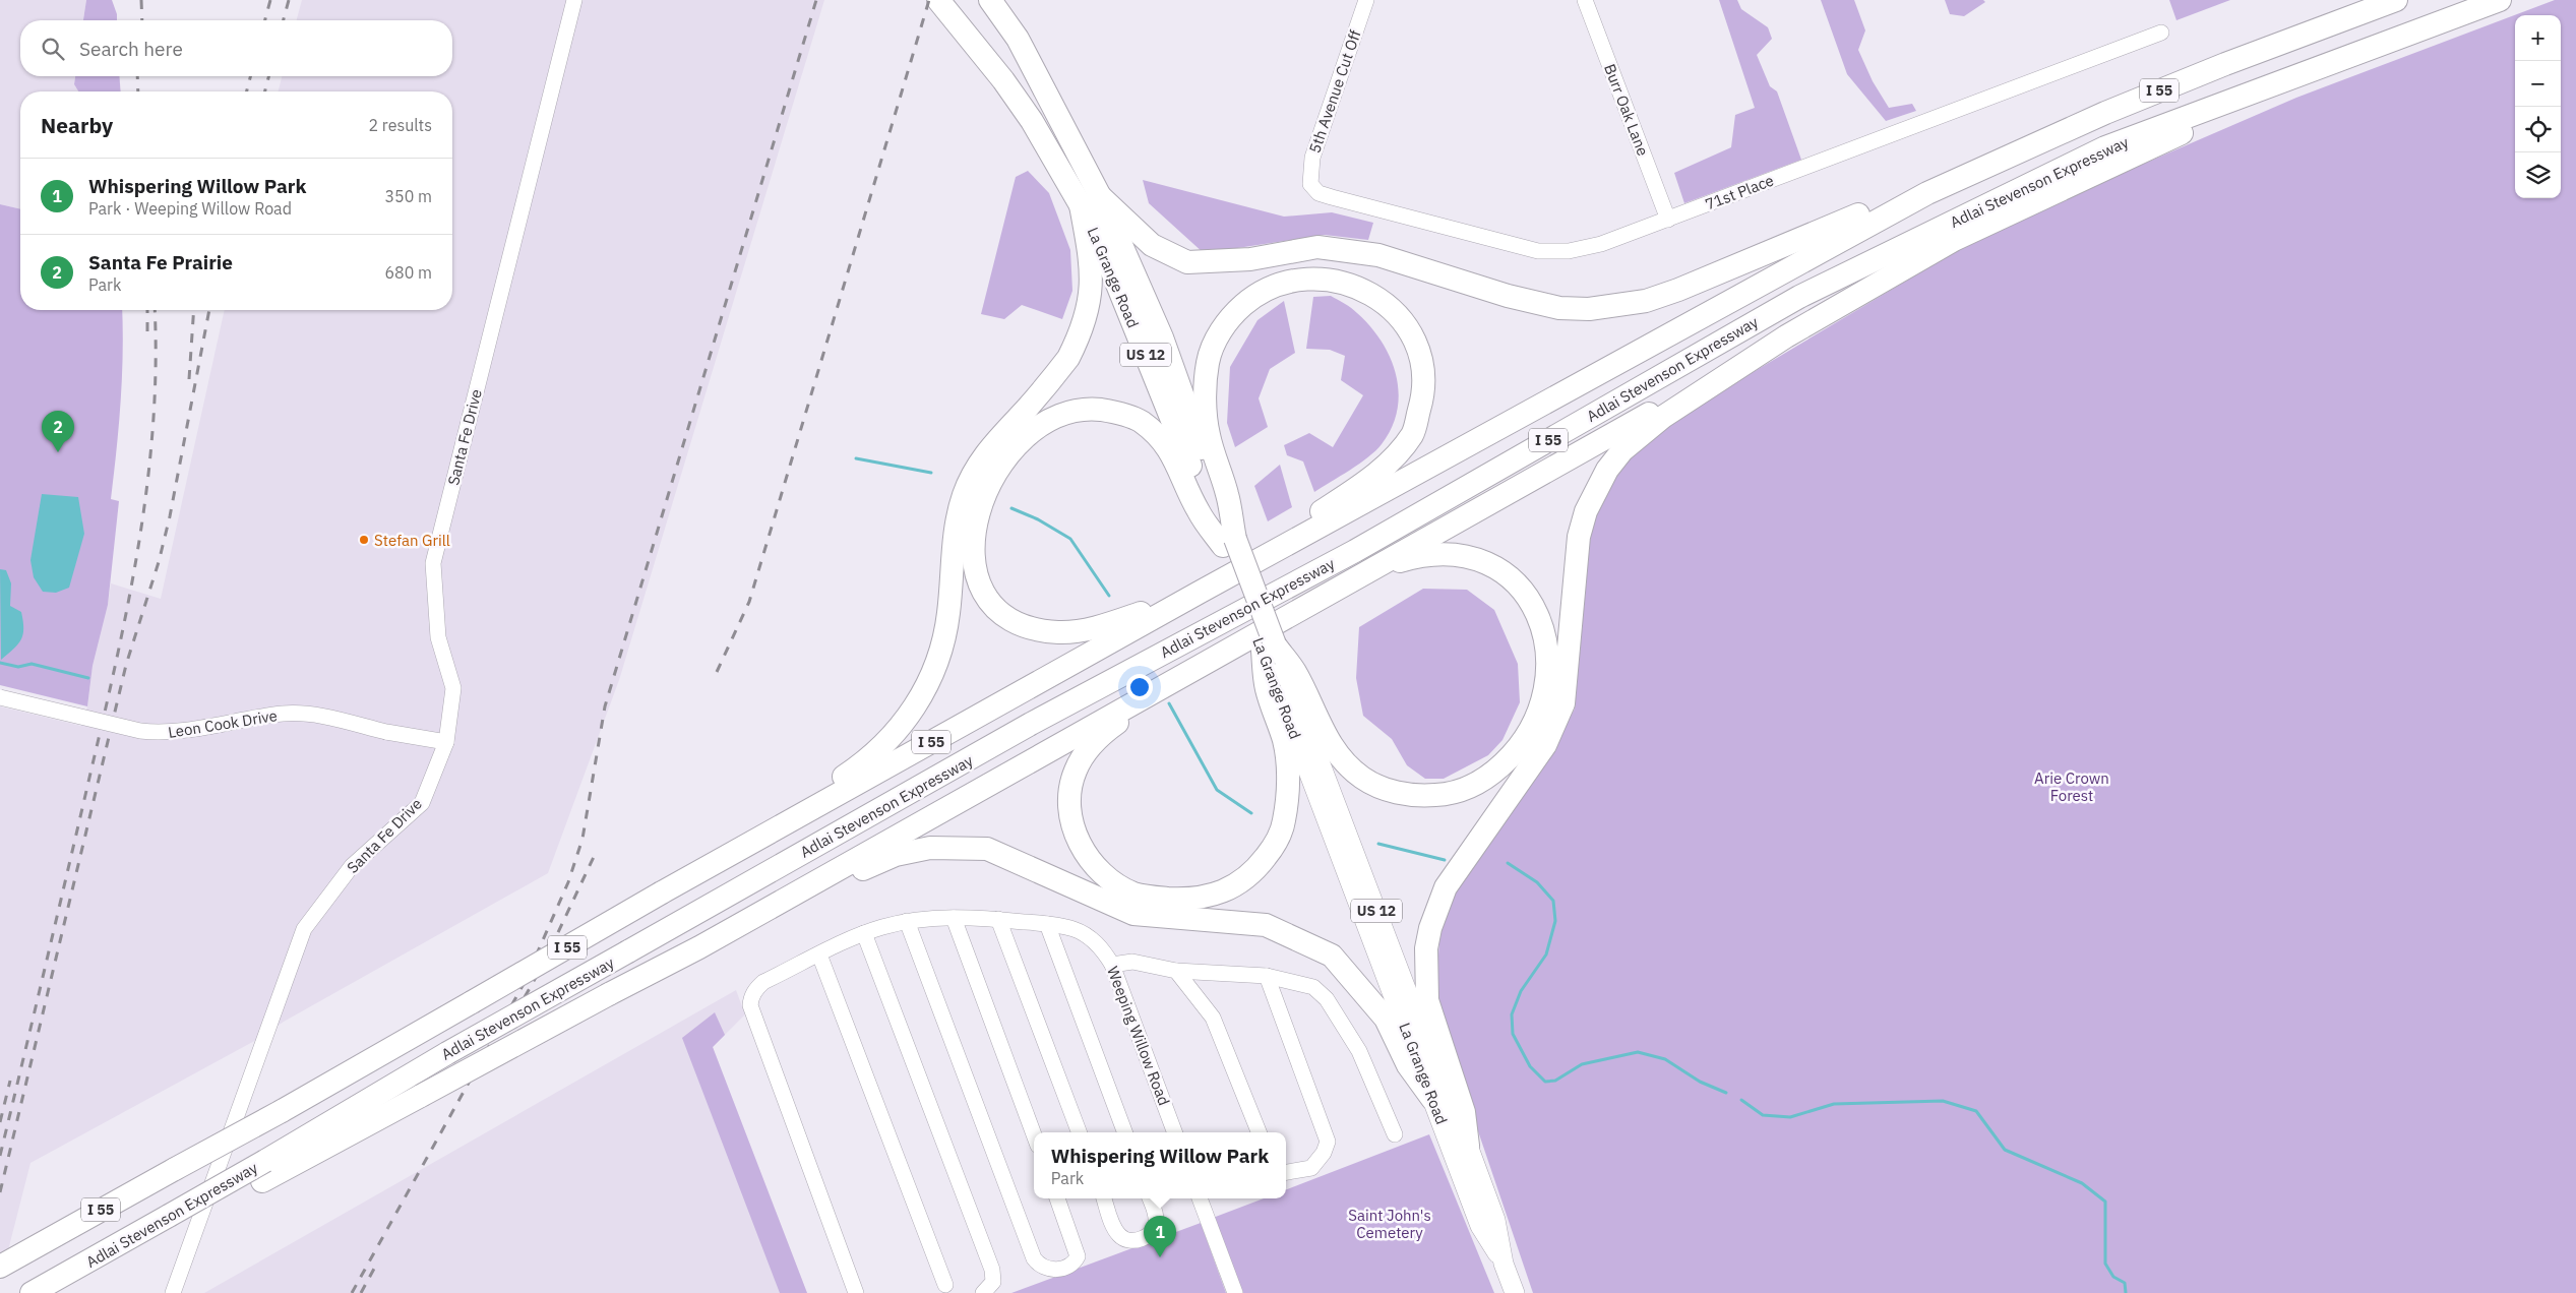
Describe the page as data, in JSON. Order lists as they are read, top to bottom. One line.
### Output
{"streets":{"highway":["I 55","Adlai Stevenson Expressway","La Grange Road","US 12"],"street":["5th Avenue Cut Off","Burr Oak Lane","71st Place","Santa Fe Drive","Leon Cook Drive","Weeping Willow Road"]},"crossings":[["5th Avenue Cut Off","71st Place"],["Burr Oak Lane","71st Place"],["Santa Fe Drive","Leon Cook Drive"]],"parks":["Arie Crown Forest","Saint John's Cemetery"],"places":["Stefan Grill"],"page":{"map_buttons":["+","−"],"search":"Search here","heading":["Nearby","2 results"],"list":[{"mark":"1","name":"Whispering Willow Park","note":"Park · Weeping Willow Road","value":"350 m"},{"mark":"2","name":"Santa Fe Prairie","note":"Park","value":"680 m"}],"pins":["2","1"],"popup":["Whispering Willow Park","Park"]}}
